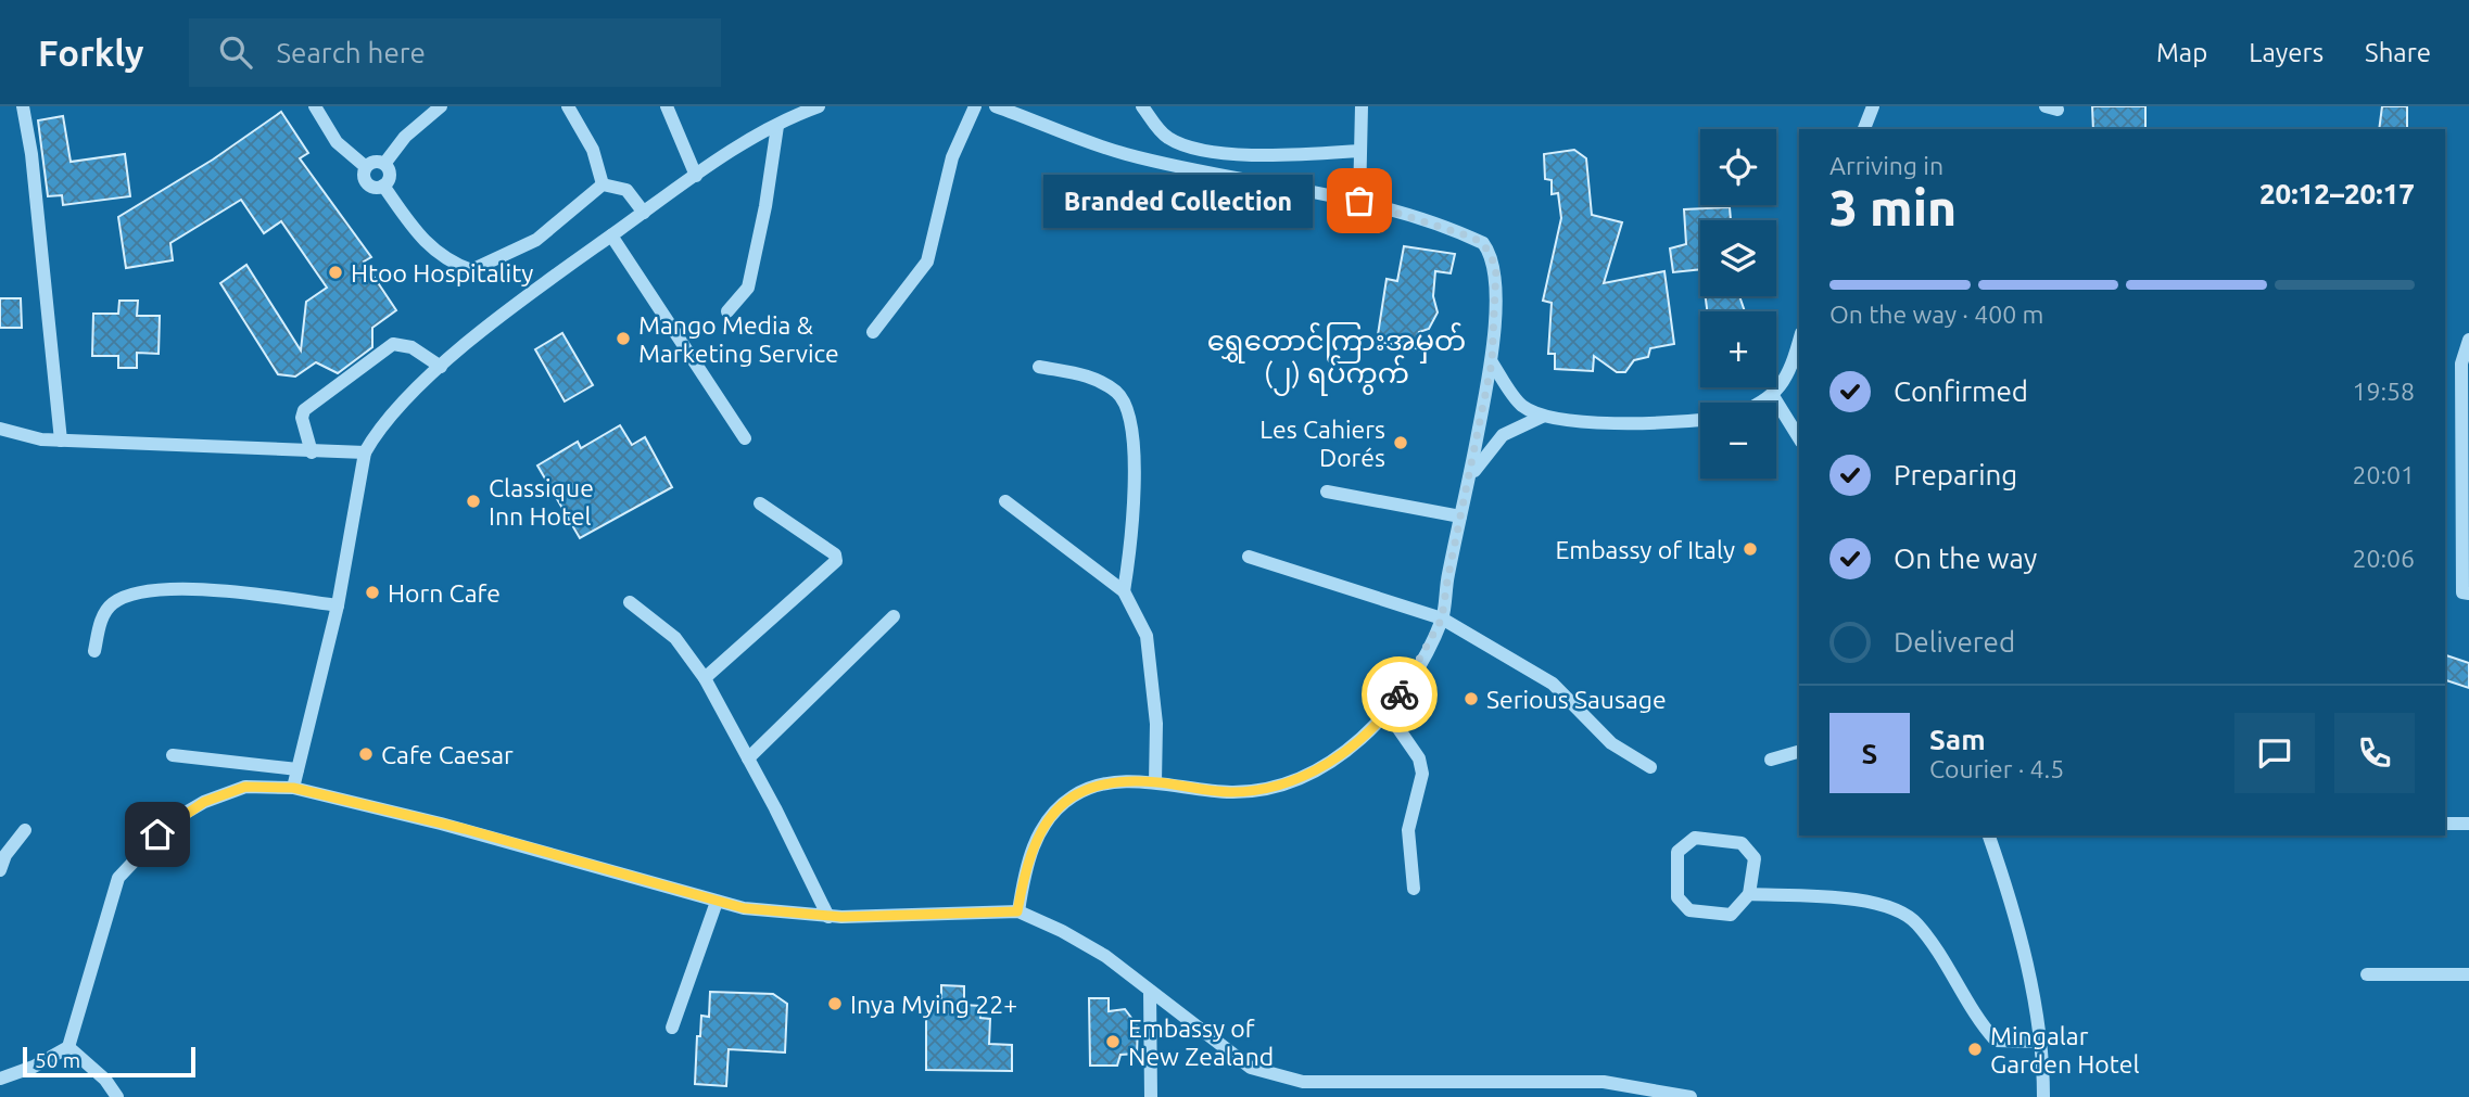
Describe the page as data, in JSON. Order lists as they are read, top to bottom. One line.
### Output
{"districts":["ရွှေတောင်ကြားအမှတ် (၂) ရပ်ကွက်"],"places":["Branded Collection","Htoo Hospitality","Mango Media & Marketing Service","Les Cahiers Dorés","Classique Inn Hotel","Embassy of Italy","Horn Cafe","Serious Sausage","Cafe Caesar","Inya Mying 22+","Embassy of New Zealand","Mingalar Garden Hotel"],"scale_bar":"50 m","page":{"header":"Forkly","search":"Search here","nav":["Map","Layers","Share"],"map_buttons":["+","−"],"heading":["3 min","Arriving in","20:12–20:17"],"panel":["Sam","Courier · 4.5"],"bubble":"Branded Collection","bar":"On the way · 400 m","list":[["Confirmed","19:58"],["Preparing","20:01"],["On the way","20:06"],"Delivered"],"round":"S","scale":"50 m"}}
